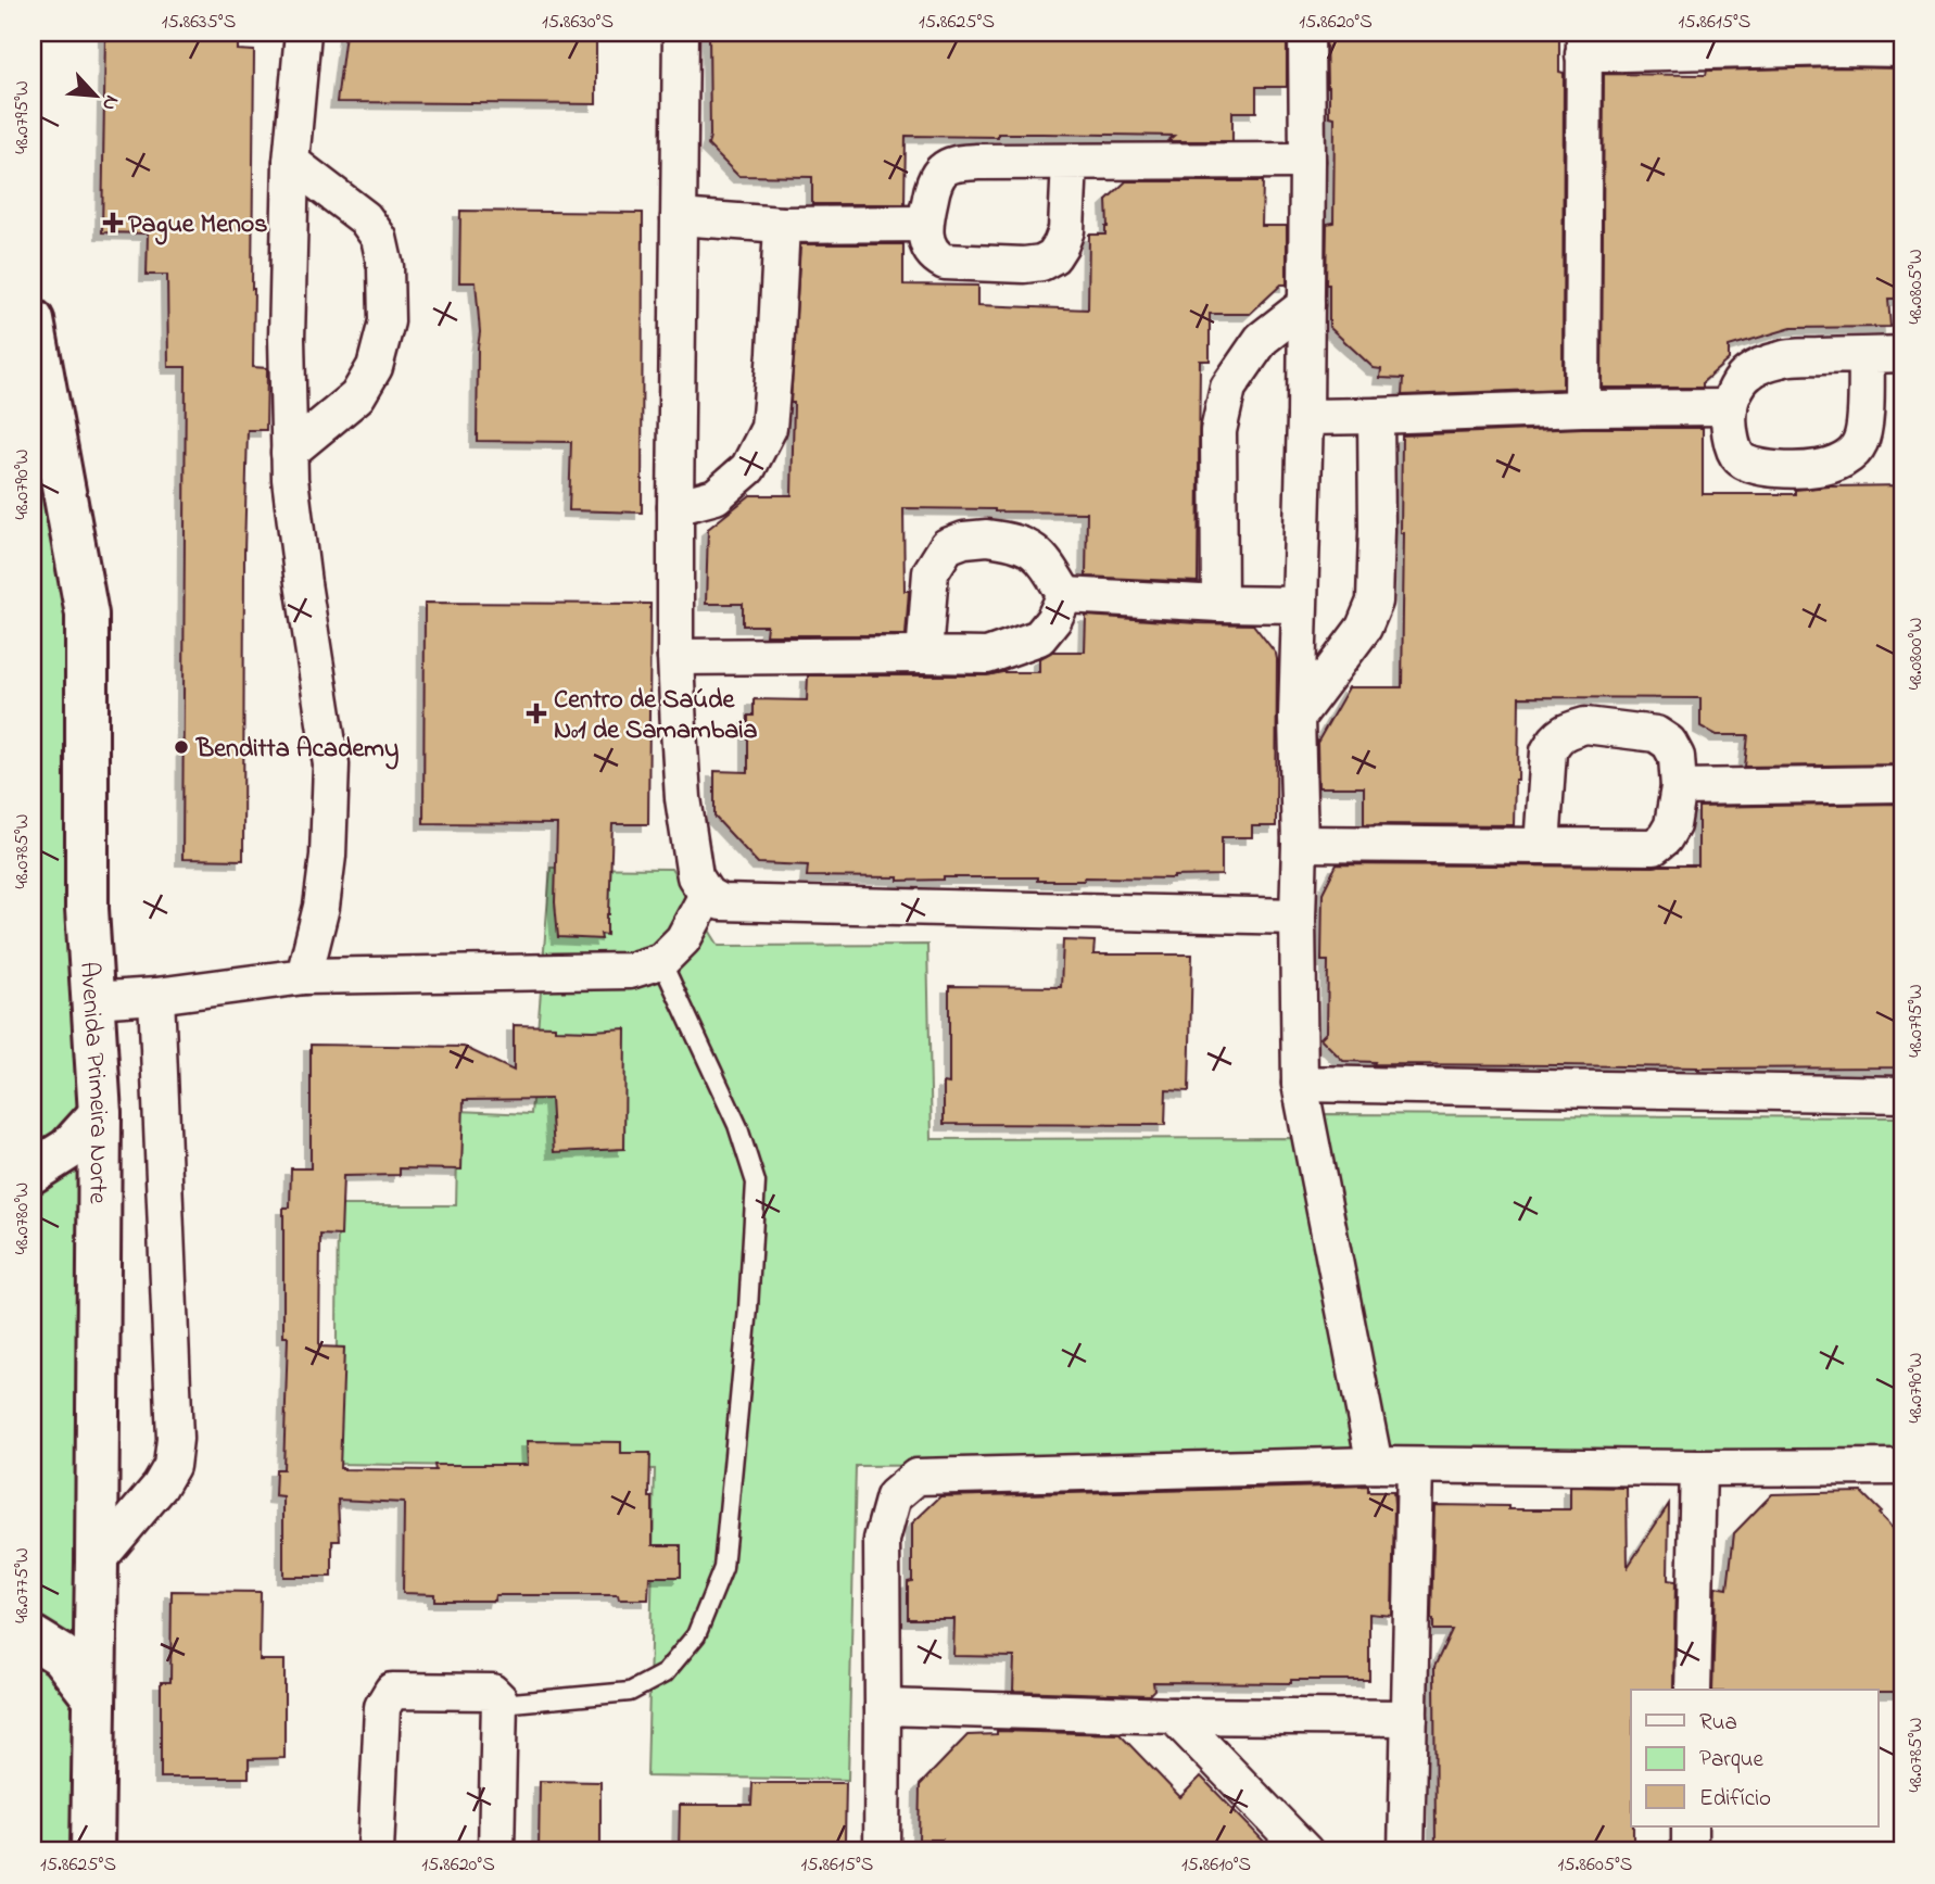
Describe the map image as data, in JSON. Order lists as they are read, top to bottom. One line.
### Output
{"streets":{"main road":["Avenida Primeira Norte"]},"places":{"health":["Pague Menos","Centro de Saúde Nº1 de Samambaia"],"other":["Benditta Academy"]},"legend":["Rua","Parque","Edifício"],"north":"bottom right","coordinates":["15.8635°S","15.8630°S","15.8625°S","15.8620°S","15.8615°S","48.0795°W","48.0805°W","48.0790°W","48.0800°W","48.0785°W","48.0780°W","48.0775°W","15.8610°S","15.8605°S"]}
